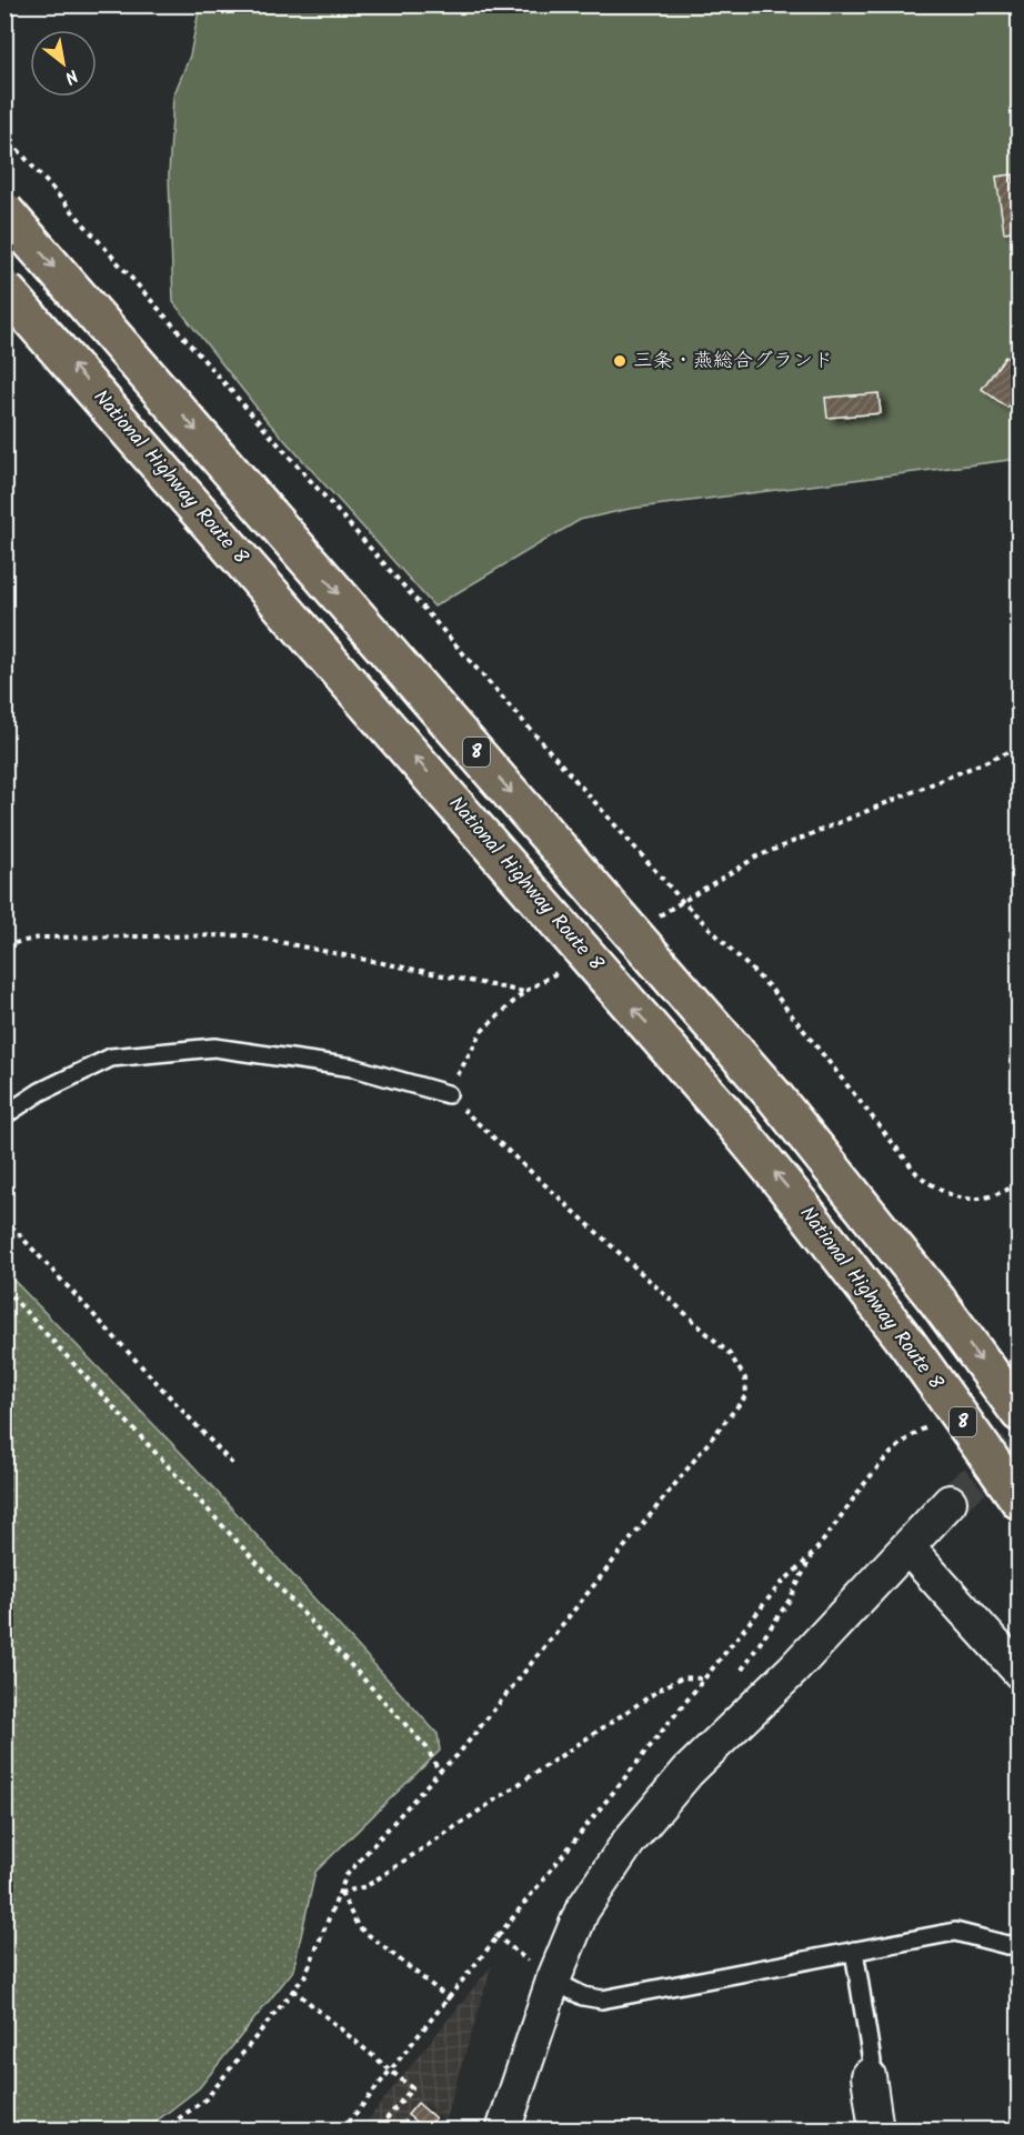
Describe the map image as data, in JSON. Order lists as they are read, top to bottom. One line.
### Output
{"streets":{"highway":["National Highway Route 8","8"]},"places":["三条・燕総合グランド"],"north":"bottom right"}
